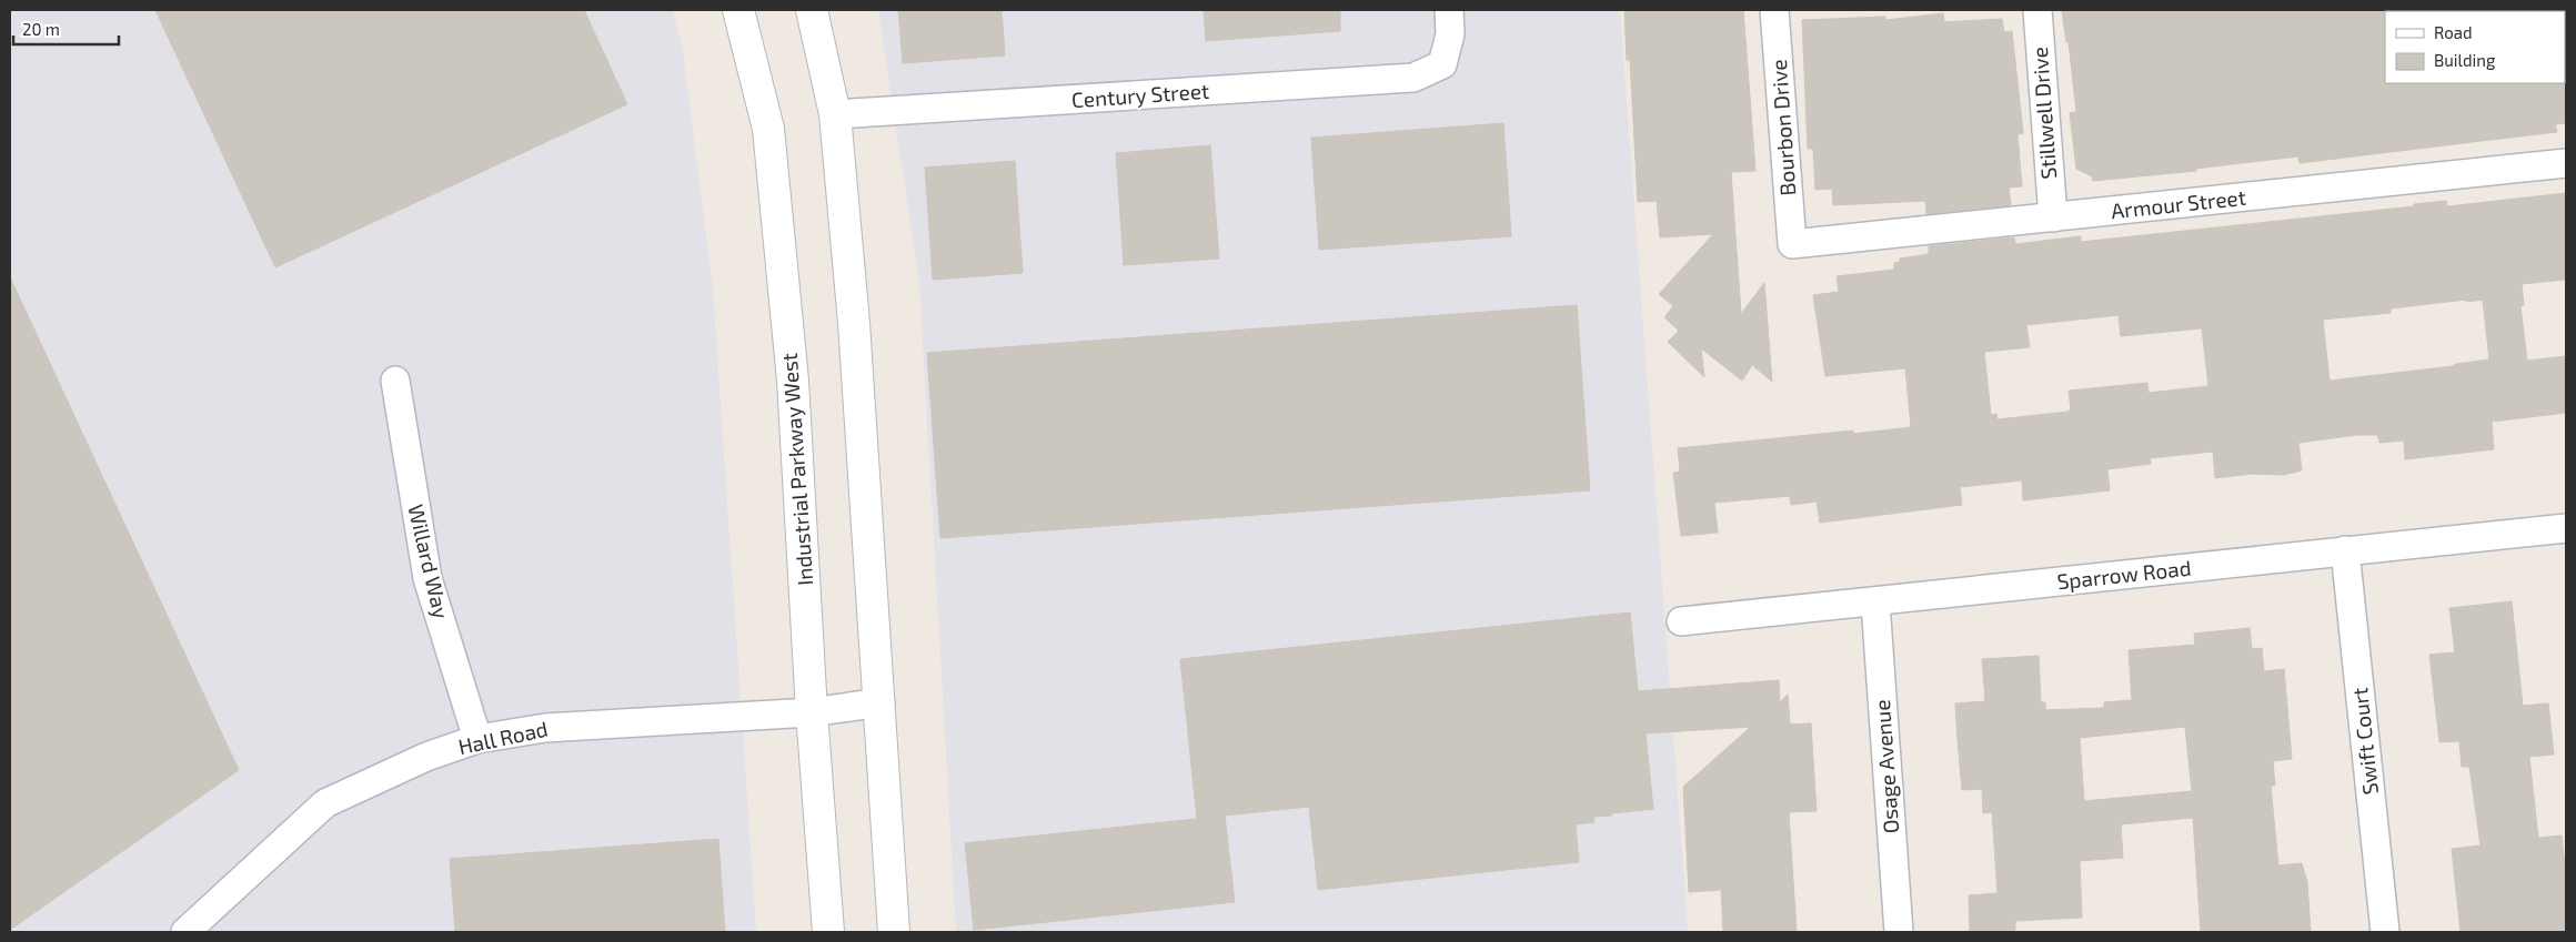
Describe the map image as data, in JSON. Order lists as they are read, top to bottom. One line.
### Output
{"streets":{"main road":["Industrial Parkway West"],"street":["Century Street","Stillwell Drive","Bourbon Drive","Armour Street","Willard Way","Sparrow Road","Hall Road","Swift Court","Osage Avenue"]},"crossings":[["Stillwell Drive","Armour Street"],["Bourbon Drive","Armour Street"],["Industrial Parkway West","Hall Road"],["Willard Way","Hall Road"],["Sparrow Road","Swift Court"],["Sparrow Road","Osage Avenue"]],"legend":["Road","Building"],"scale_bar":"20 m"}
